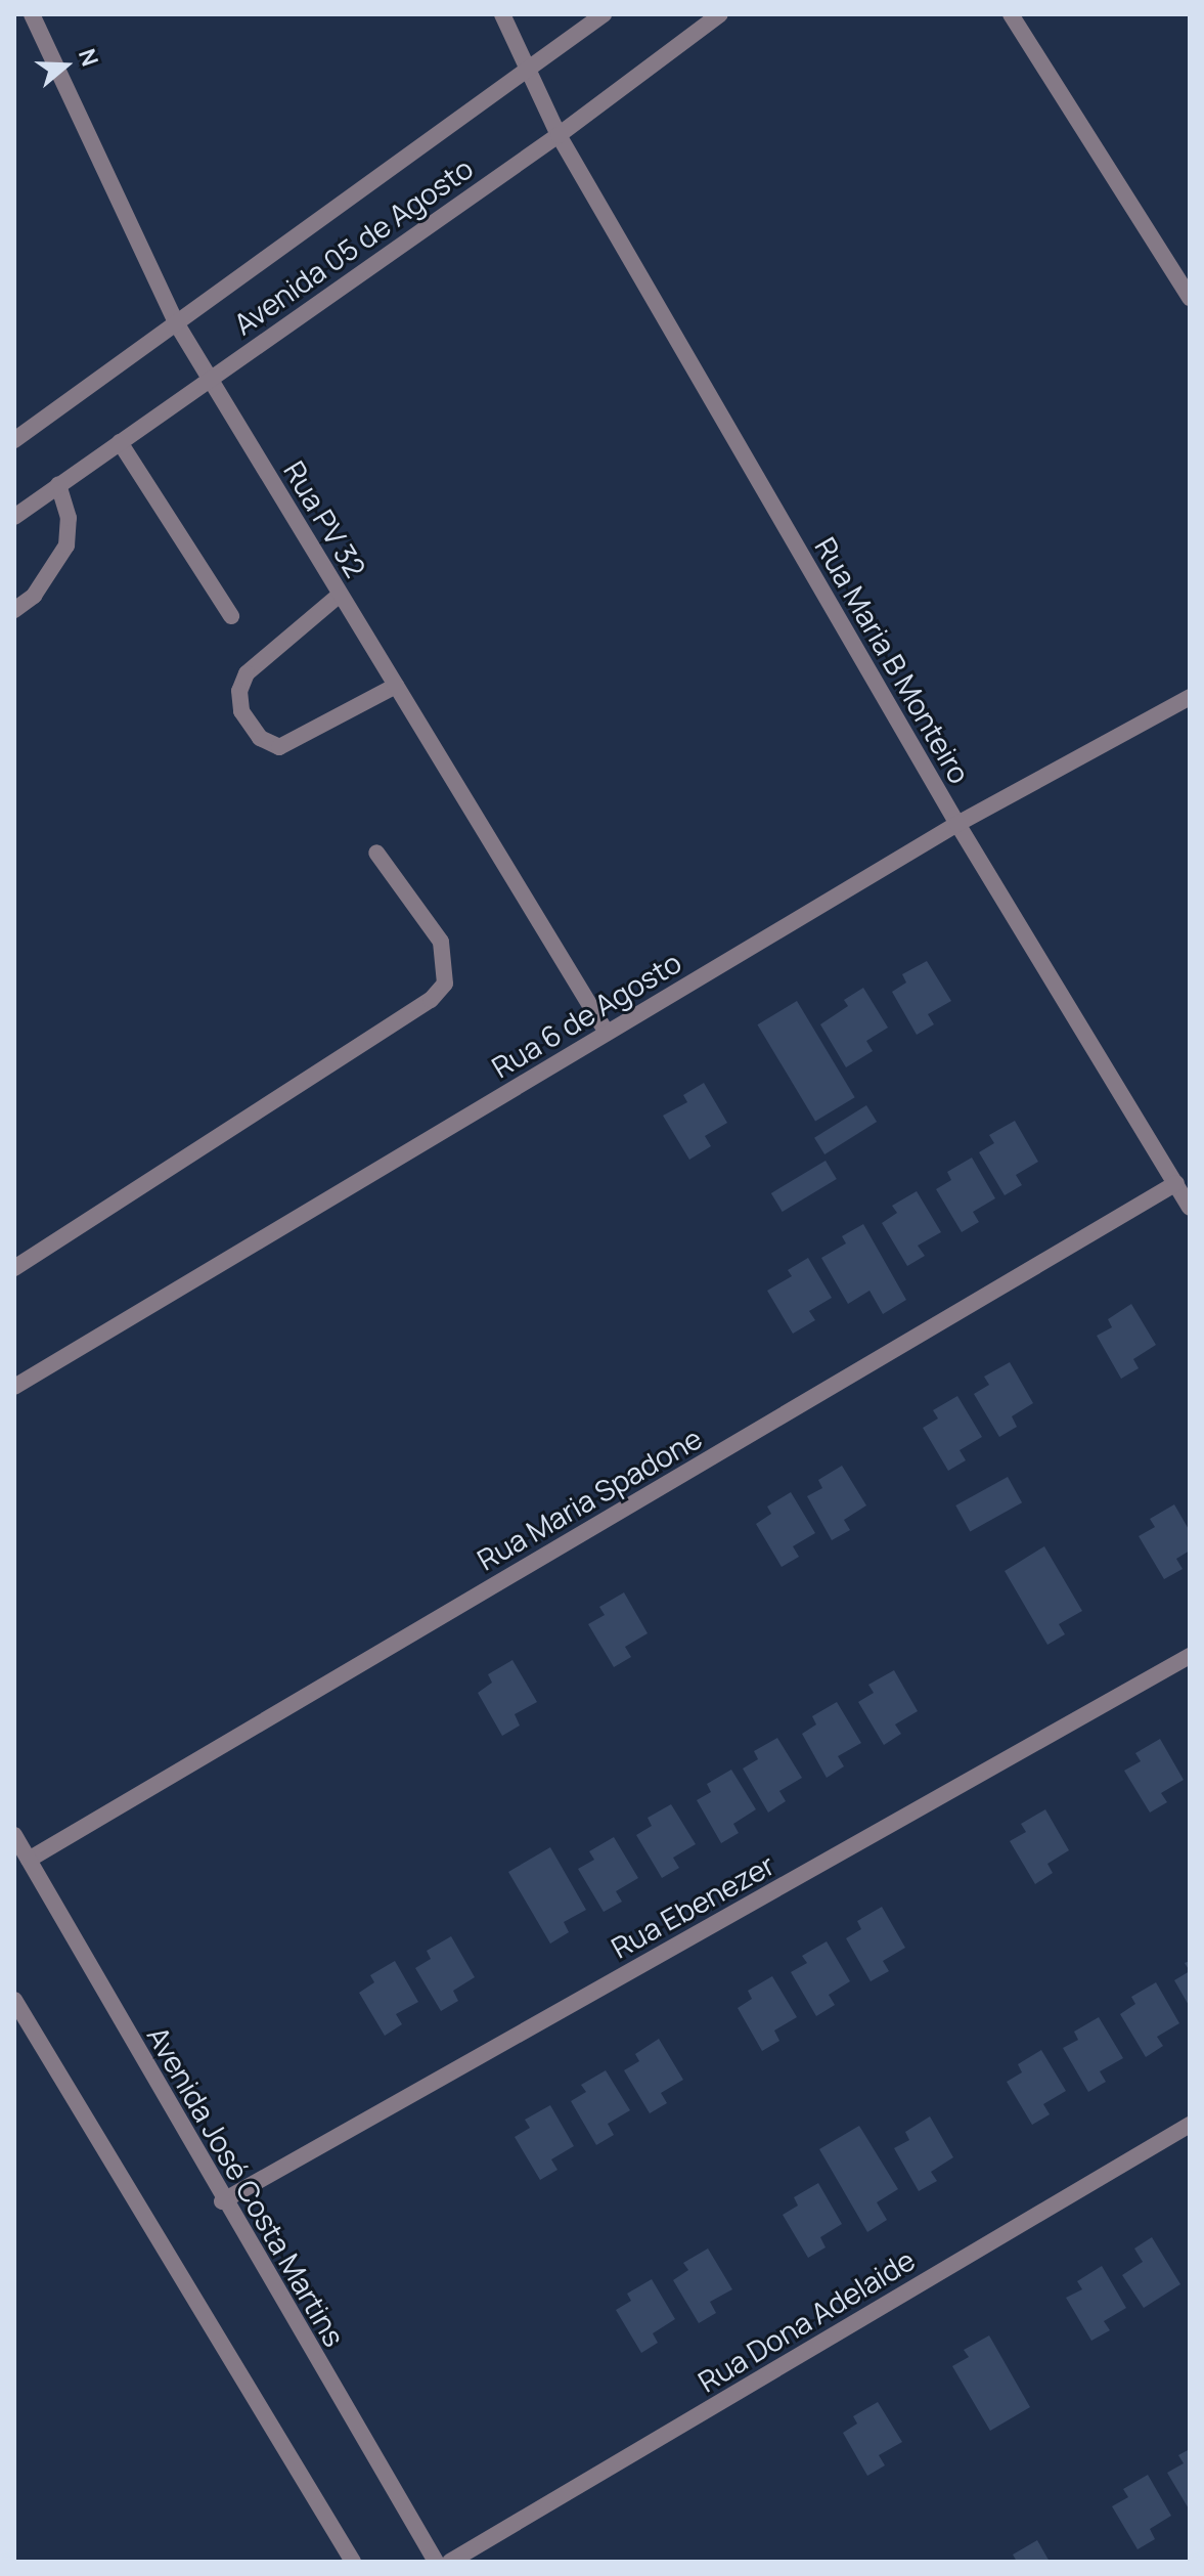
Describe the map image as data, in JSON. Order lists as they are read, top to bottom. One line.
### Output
{"streets":{"street":["Avenida 05 de Agosto","Rua PV 32","Rua Maria B Monteiro","Rua 6 de Agosto","Rua Maria Spadone","Rua Ebenezer","Avenida José Costa Martins","Rua Dona Adelaide"]},"crossings":[["Avenida 05 de Agosto","Rua PV 32"],["Avenida 05 de Agosto","Rua Maria B Monteiro"],["Rua PV 32","Rua 6 de Agosto"],["Rua Maria B Monteiro","Rua 6 de Agosto"],["Rua Maria B Monteiro","Rua Maria Spadone"],["Rua Maria Spadone","Avenida José Costa Martins"],["Rua Ebenezer","Avenida José Costa Martins"]],"north":"right"}
